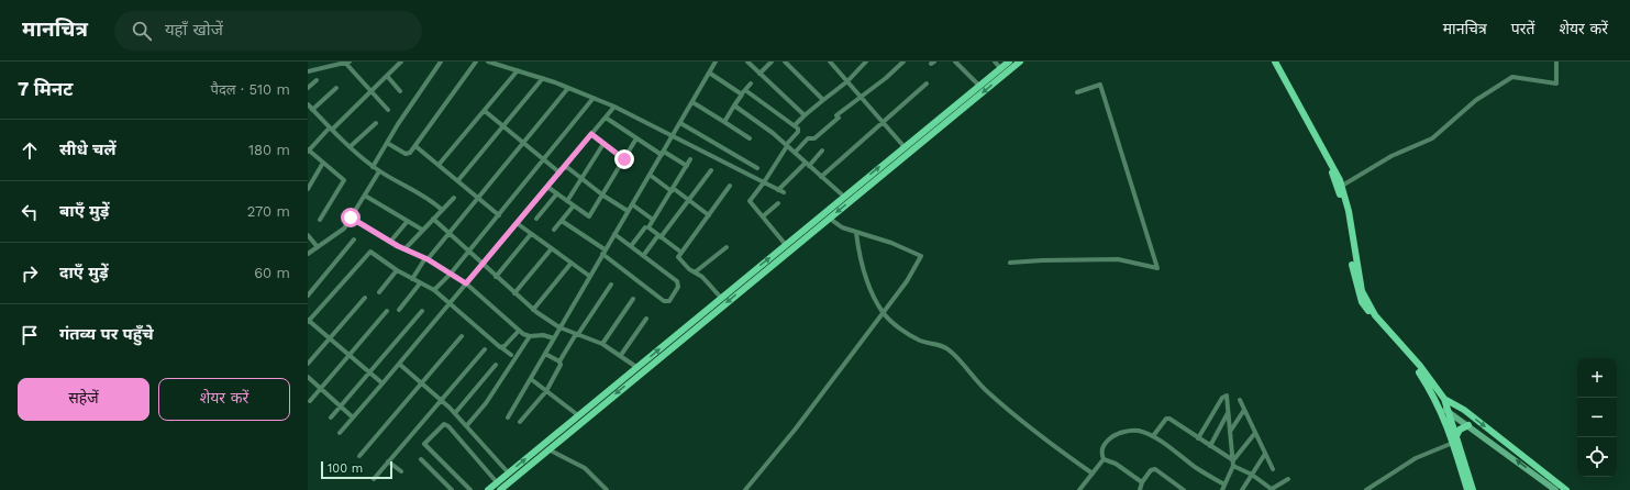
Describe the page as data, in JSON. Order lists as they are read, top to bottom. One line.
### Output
{"scale_bar":"100 m","page":{"header":"मानचित्र","search":"यहाँ खोजें","nav":["मानचित्र","परतें","शेयर करें"],"heading":["7 मिनट","पैदल · 510 m"],"list":[["सीधे चलें","180 m"],["बाएँ मुड़ें","270 m"],["दाएँ मुड़ें","60 m"],"गंतव्य पर पहुँचे"],"map_buttons":["+","−"],"buttons":["सहेजें","शेयर करें"],"scale":"100 m"}}
